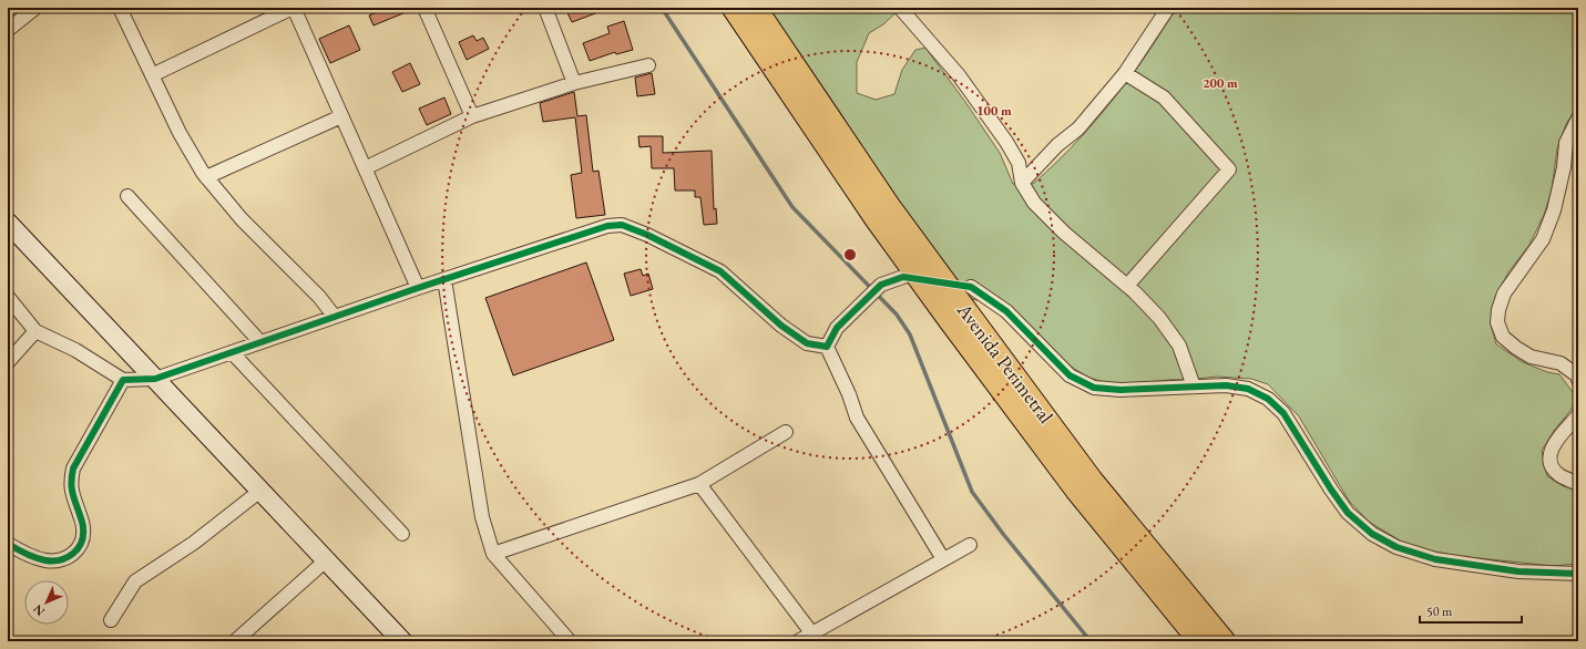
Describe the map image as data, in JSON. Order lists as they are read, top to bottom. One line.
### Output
{"streets":{"main road":["Avenida Perimetral"]},"scale_bar":"50 m","north":"bottom left","rings":["200 m","100 m"]}
